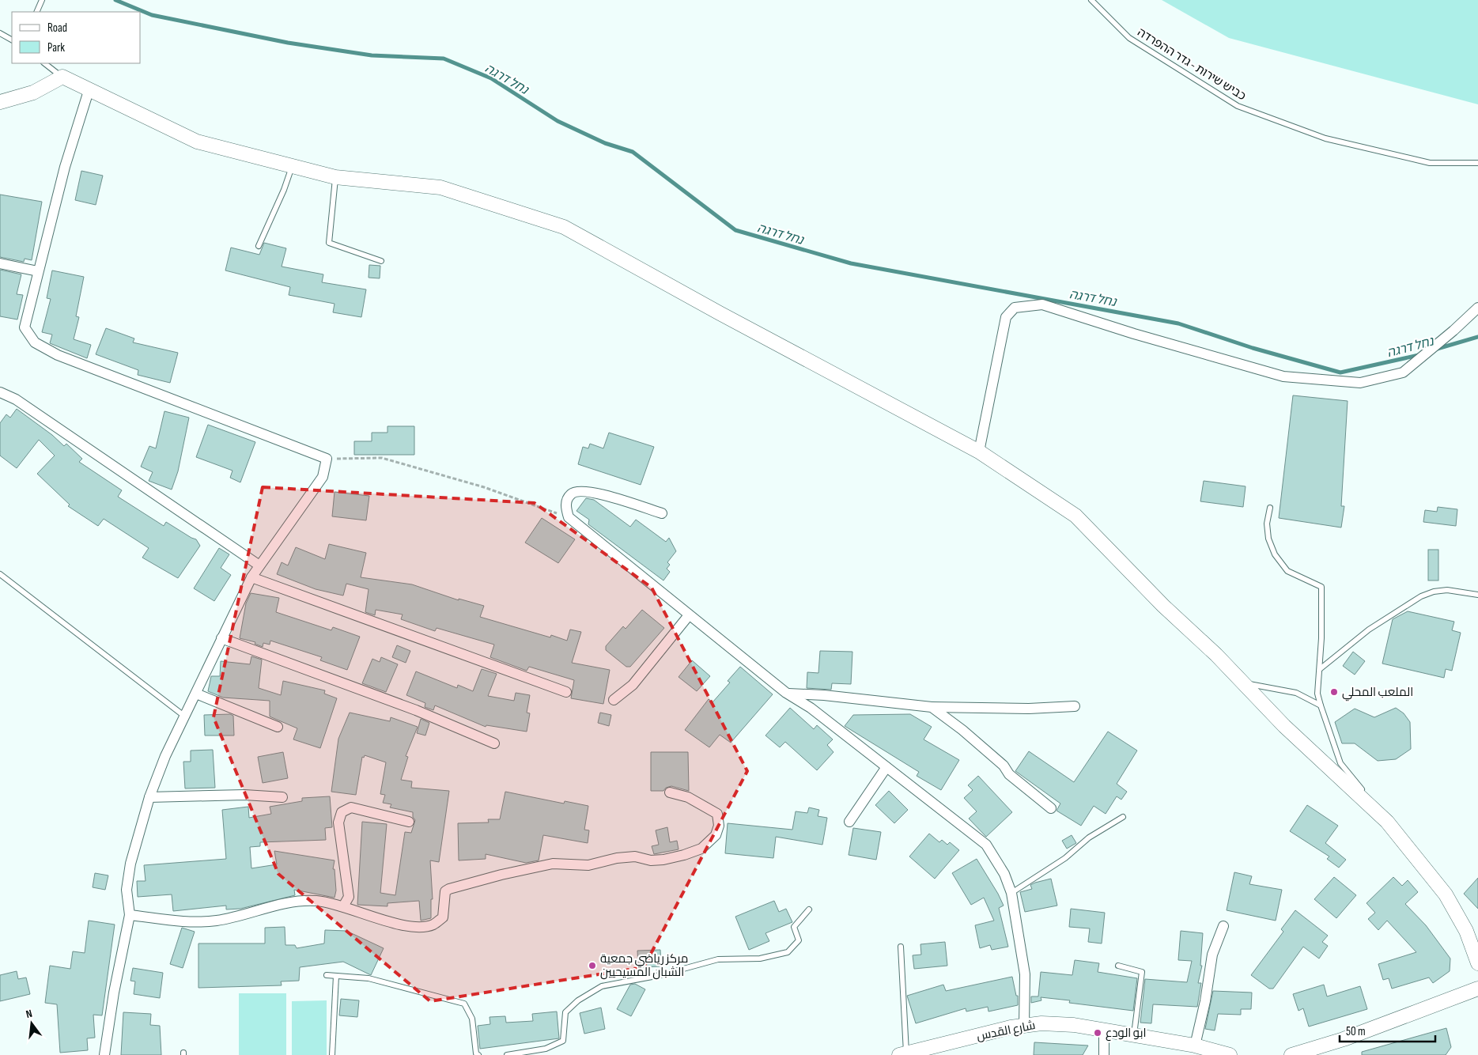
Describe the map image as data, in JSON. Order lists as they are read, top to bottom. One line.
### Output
{"streets":{"street":["شارع القدس"],"lane":["כביש שירות - גדר ההפרדה"]},"water":["נחל דרגה"],"places":["الملعب المحلي","مركز رياضي جمعية الشبان المسيحيين","ابو الودع"],"legend":["Road","Park"],"scale_bar":"50 m","north":"top"}
